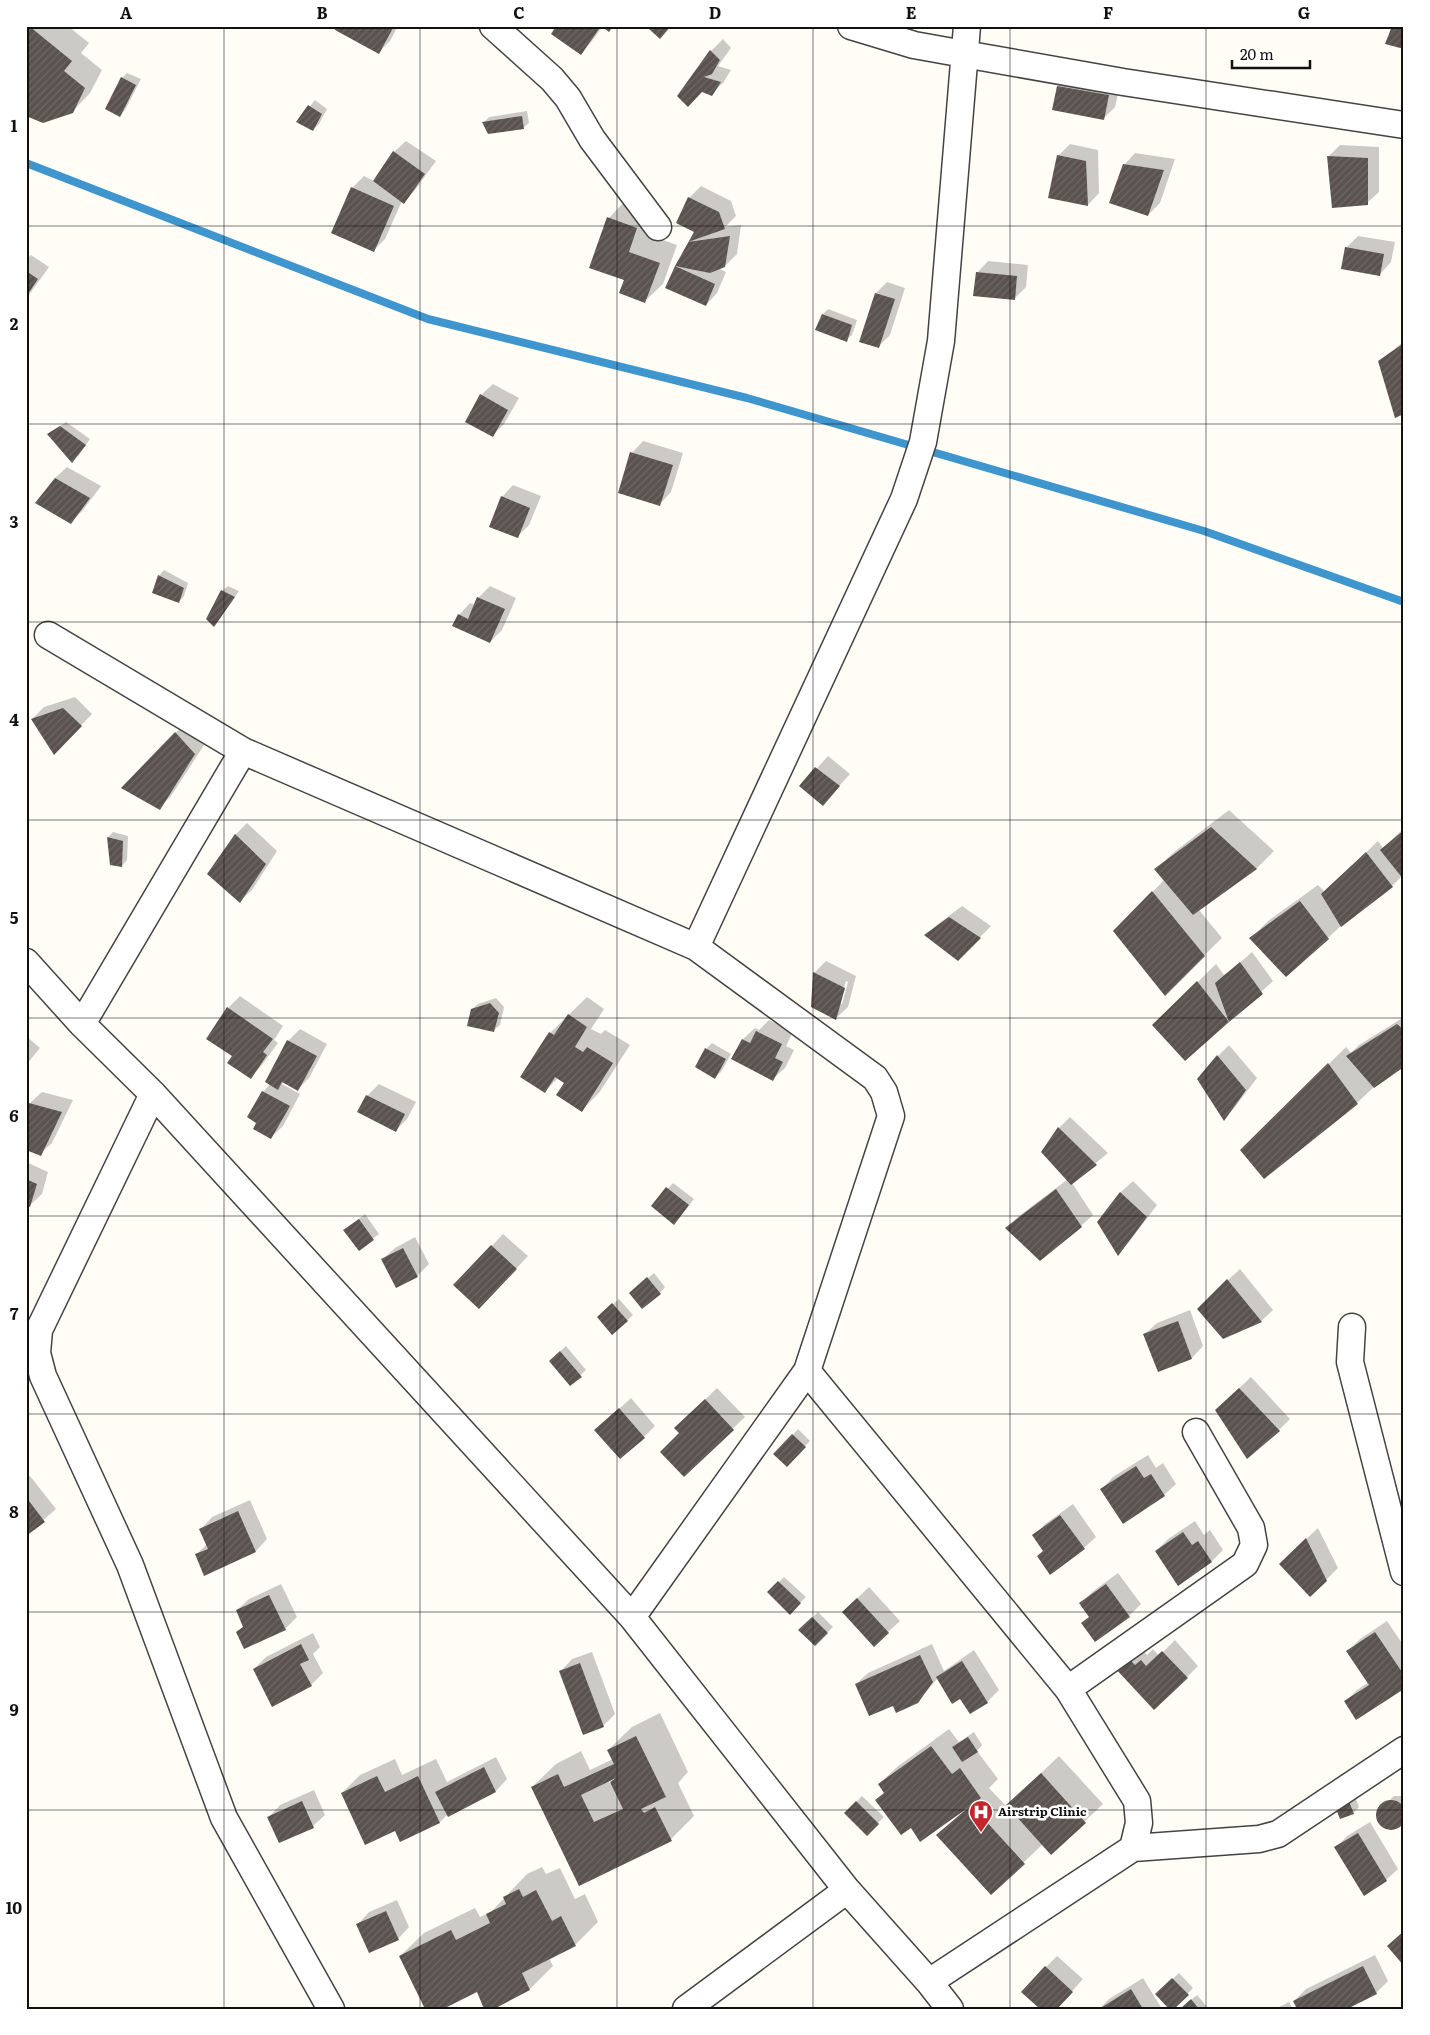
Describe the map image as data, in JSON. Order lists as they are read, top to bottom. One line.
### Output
{"places":{"hospital":["Airstrip Clinic"]},"scale_bar":"20 m","grid":{"columns":["A","B","C","D","E","F","G"],"rows":["1","2","3","4","5","6","7","8","9","10"]}}
